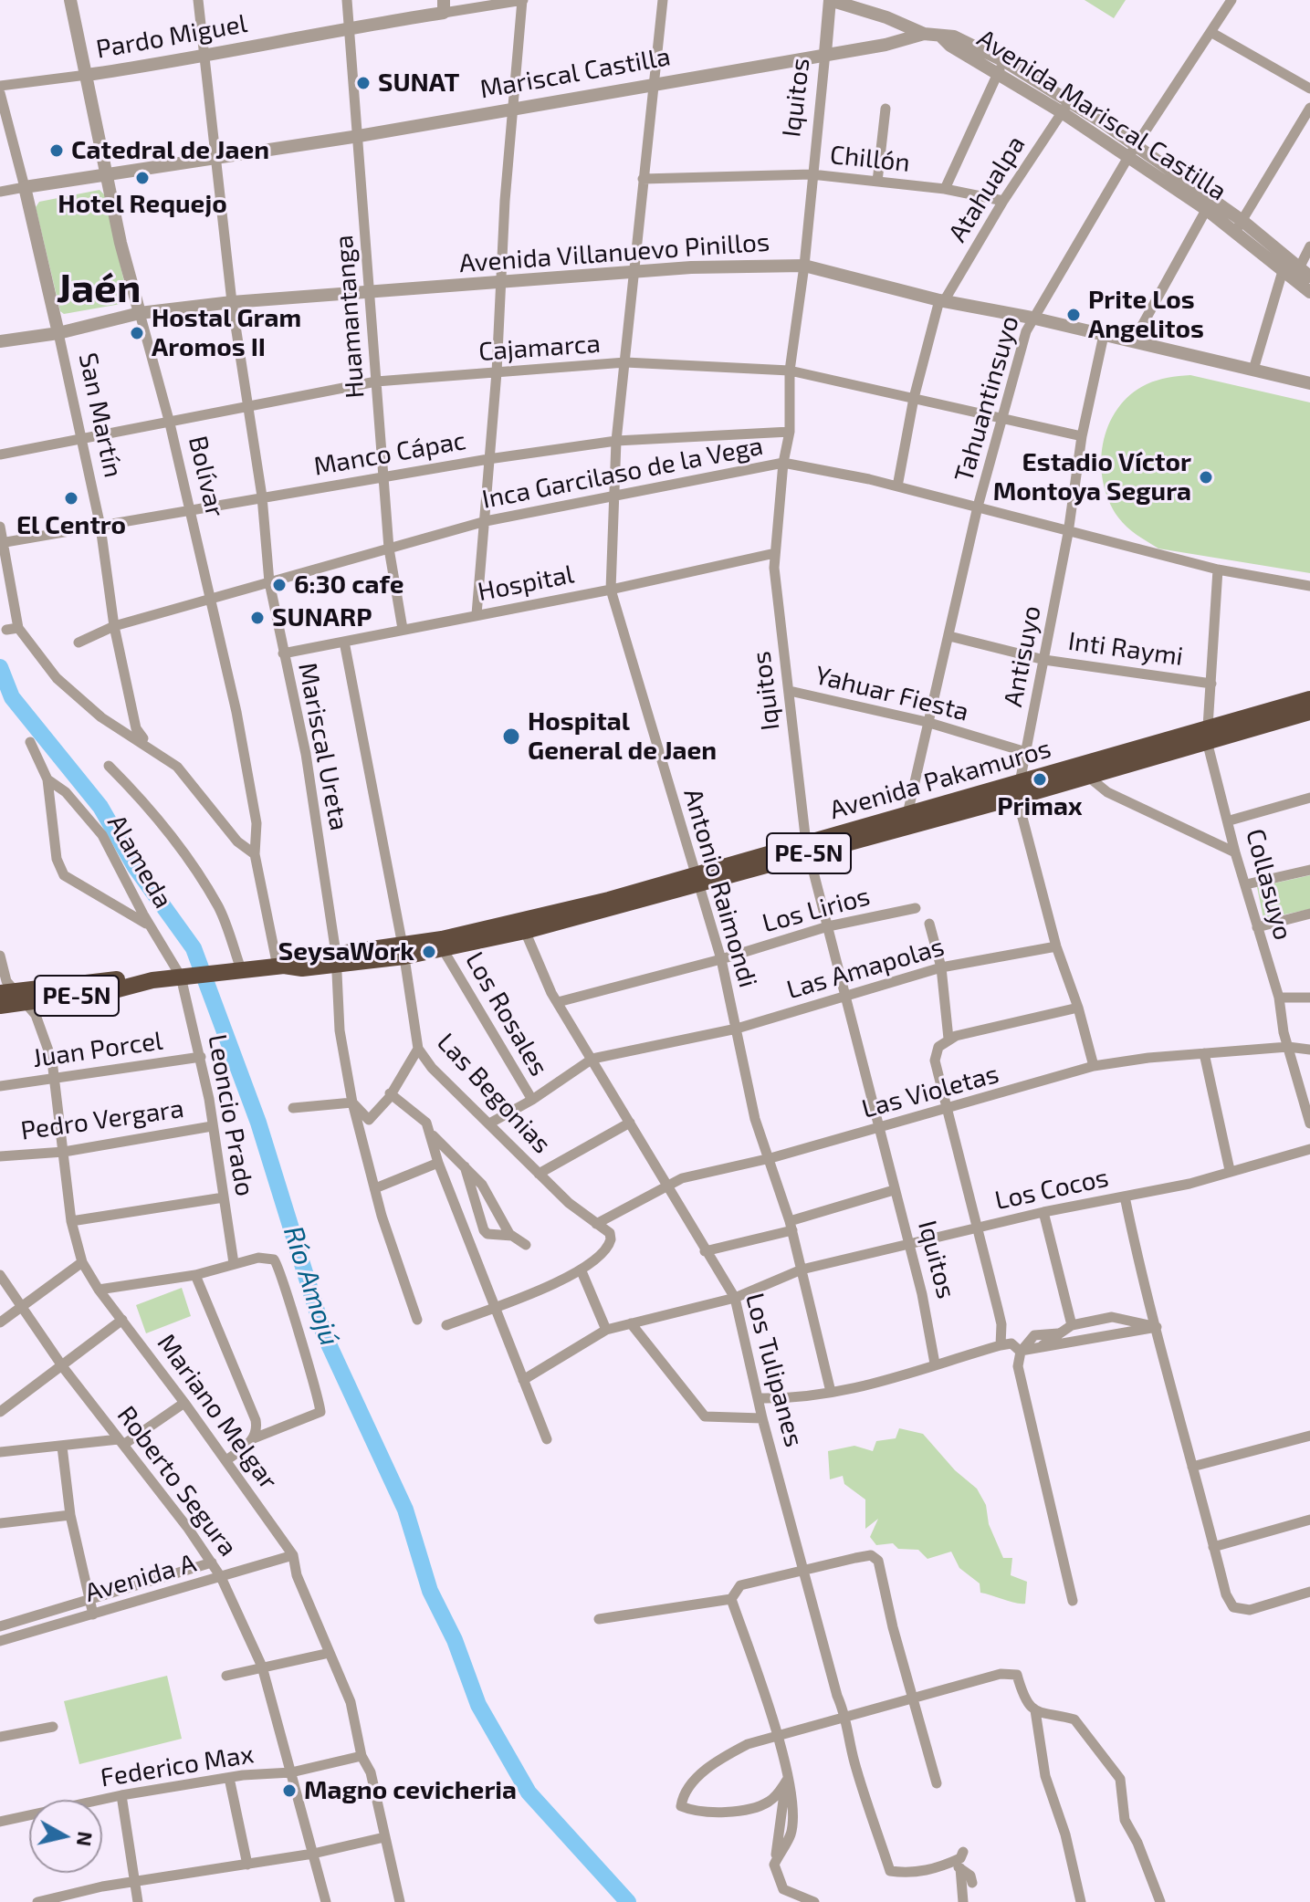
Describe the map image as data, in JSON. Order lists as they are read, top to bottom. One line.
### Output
{"streets":{"highway":["Avenida Pakamuros","PE-5N"],"street":["Pardo Miguel","Mariscal Castilla","Iquitos","Avenida Mariscal Castilla","Chillón","Atahualpa","Avenida Villanuevo Pinillos","Huamantanga","Cajamarca","Tahuantinsuyo","San Martín","Manco Cápac","Inca Garcilaso de la Vega","Bolívar","Hospital","Inti Raymi","Antisuyo","Yahuar Fiesta","Mariscal Ureta","Alameda","Collasuyo","Antonio Raimondi","Los Lirios","Las Amapolas","Los Rosales","Juan Porcel","Las Violetas","Las Begonias","Leoncio Prado","Pedro Vergara","Los Cocos","Los Tulipanes","Mariano Melgar","Roberto Segura","Avenida A","Federico Max"]},"crossings":[["Pardo Miguel","Huamantanga"],["Pardo Miguel","Bolívar"],["Pardo Miguel","Mariscal Ureta"],["Mariscal Castilla","Iquitos"],["Mariscal Castilla","Avenida Mariscal Castilla"],["Mariscal Castilla","Huamantanga"],["Mariscal Castilla","San Martín"],["Mariscal Castilla","Bolívar"],["Mariscal Castilla","Mariscal Ureta"],["Mariscal Castilla","Antonio Raimondi"],["Iquitos","Chillón"],["Iquitos","Avenida Villanuevo Pinillos"],["Iquitos","Cajamarca"],["Iquitos","Manco Cápac"],["Iquitos","Inca Garcilaso de la Vega"],["Iquitos","Hospital"],["Iquitos","Yahuar Fiesta"],["Iquitos","Avenida Pakamuros"],["Iquitos","Los Lirios"],["Iquitos","Las Amapolas"],["Iquitos","Las Violetas"],["Iquitos","Los Cocos"],["Avenida Mariscal Castilla","Atahualpa"],["Avenida Mariscal Castilla","Tahuantinsuyo"],["Chillón","Atahualpa"],["Chillón","Antonio Raimondi"],["Atahualpa","Avenida Villanuevo Pinillos"],["Atahualpa","Cajamarca"],["Atahualpa","Inca Garcilaso de la Vega"],["Avenida Villanuevo Pinillos","Huamantanga"],["Avenida Villanuevo Pinillos","Tahuantinsuyo"],["Avenida Villanuevo Pinillos","San Martín"],["Avenida Villanuevo Pinillos","Bolívar"],["Avenida Villanuevo Pinillos","Antisuyo"],["Avenida Villanuevo Pinillos","Mariscal Ureta"],["Avenida Villanuevo Pinillos","Antonio Raimondi"],["Huamantanga","Cajamarca"],["Huamantanga","Manco Cápac"],["Huamantanga","Inca Garcilaso de la Vega"],["Huamantanga","Hospital"],["Cajamarca","Tahuantinsuyo"],["Cajamarca","San Martín"],["Cajamarca","Bolívar"],["Cajamarca","Antisuyo"],["Cajamarca","Mariscal Ureta"],["Cajamarca","Antonio Raimondi"],["Tahuantinsuyo","Inca Garcilaso de la Vega"],["Tahuantinsuyo","Inti Raymi"],["Tahuantinsuyo","Yahuar Fiesta"],["Tahuantinsuyo","Avenida Pakamuros"],["San Martín","Manco Cápac"],["San Martín","Inca Garcilaso de la Vega"],["Manco Cápac","Bolívar"],["Manco Cápac","Mariscal Ureta"],["Manco Cápac","Antonio Raimondi"],["Inca Garcilaso de la Vega","Bolívar"],["Inca Garcilaso de la Vega","Antisuyo"],["Inca Garcilaso de la Vega","Mariscal Ureta"],["Inca Garcilaso de la Vega","Antonio Raimondi"],["Bolívar","Avenida Pakamuros"],["Hospital","Mariscal Ureta"],["Hospital","Antonio Raimondi"],["Inti Raymi","Antisuyo"],["Antisuyo","Yahuar Fiesta"],["Antisuyo","Avenida Pakamuros"],["Antisuyo","Las Amapolas"],["Antisuyo","Las Violetas"],["Mariscal Ureta","Avenida Pakamuros"],["Avenida Pakamuros","PE-5N"],["Avenida Pakamuros","Alameda"],["Avenida Pakamuros","Collasuyo"],["Avenida Pakamuros","Antonio Raimondi"],["Avenida Pakamuros","Los Rosales"],["Avenida Pakamuros","Las Begonias"],["Avenida Pakamuros","Leoncio Prado"],["Avenida Pakamuros","Los Tulipanes"],["PE-5N","Alameda"],["PE-5N","Leoncio Prado"],["PE-5N","Mariano Melgar"],["Alameda","Leoncio Prado"],["Collasuyo","Las Violetas"],["Antonio Raimondi","Los Lirios"],["Antonio Raimondi","Las Amapolas"],["Antonio Raimondi","Las Violetas"],["Antonio Raimondi","Los Cocos"],["Los Lirios","Los Tulipanes"],["Las Amapolas","Los Rosales"],["Las Amapolas","Las Begonias"],["Las Amapolas","Los Tulipanes"],["Juan Porcel","Leoncio Prado"],["Juan Porcel","Mariano Melgar"],["Las Violetas","Las Begonias"],["Las Violetas","Los Tulipanes"],["Leoncio Prado","Pedro Vergara"],["Pedro Vergara","Mariano Melgar"],["Los Cocos","Los Tulipanes"],["Mariano Melgar","Avenida A"],["Mariano Melgar","Federico Max"],["Roberto Segura","Avenida A"],["Roberto Segura","Federico Max"]],"districts":["Jaén"],"water":["Río Amojú"],"places":["SUNAT","Catedral de Jaen","Hotel Requejo","Prite Los Angelitos","Hostal Gram Aromos II","Estadio Víctor Montoya Segura","El Centro","6:30 cafe","SUNARP","Hospital General de Jaen","Primax","SeysaWork","Magno cevicheria"],"north":"right"}
